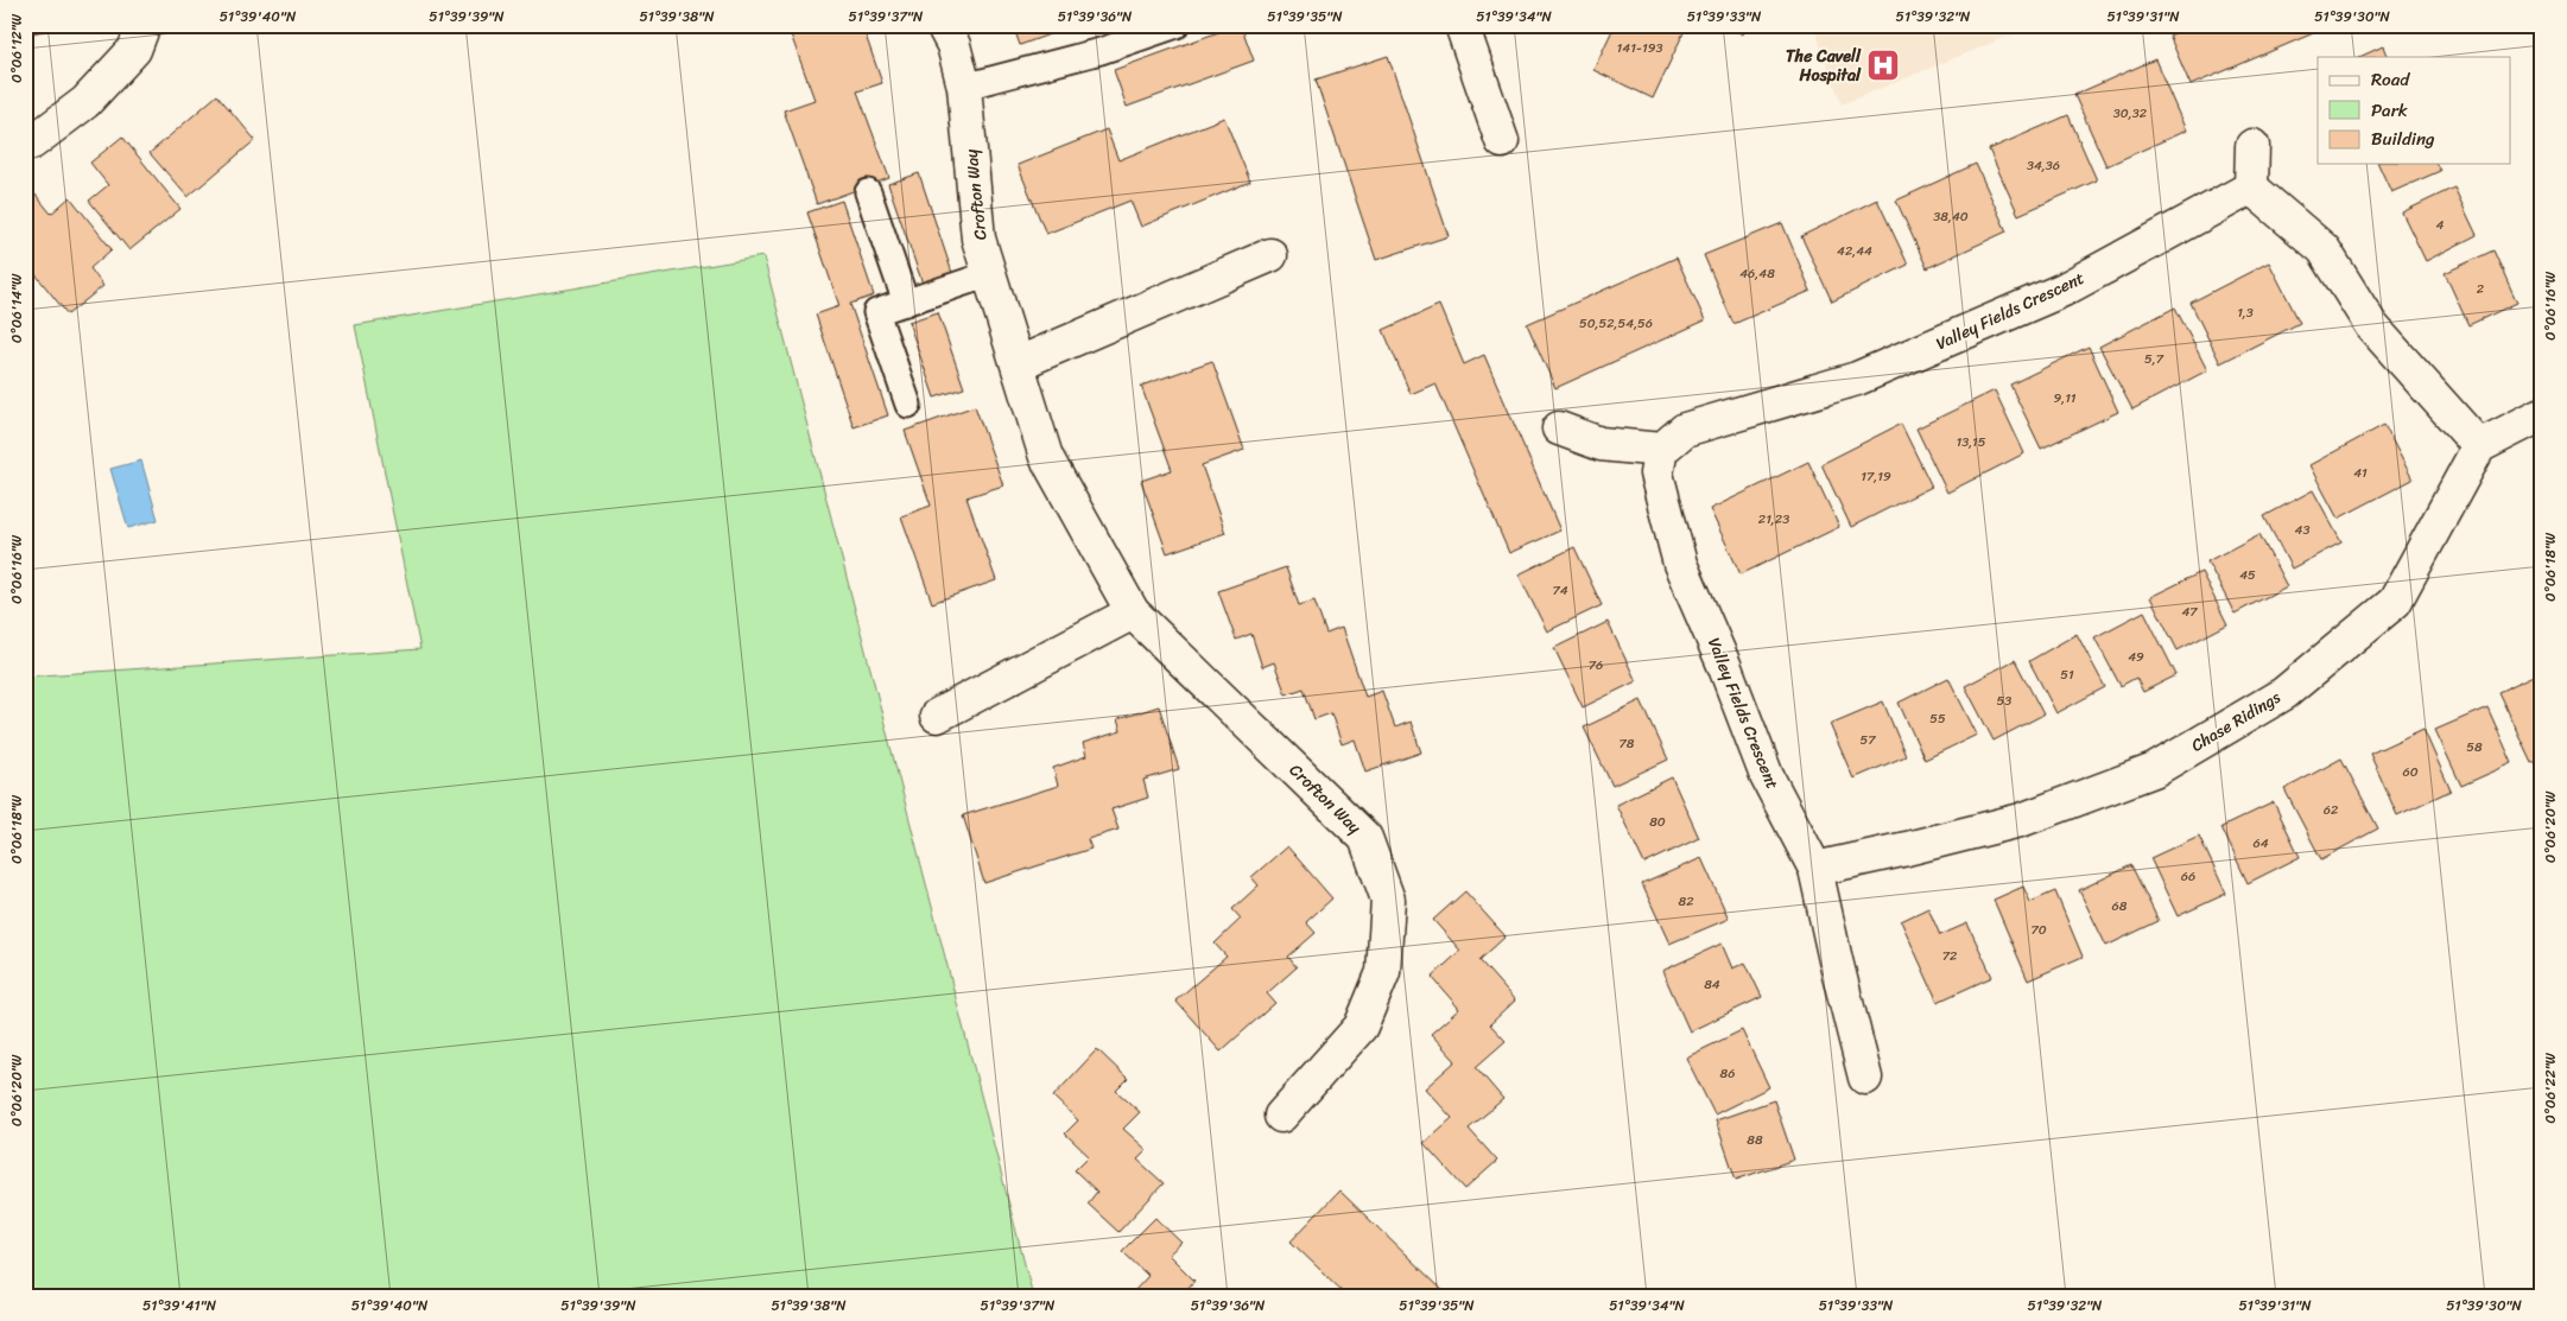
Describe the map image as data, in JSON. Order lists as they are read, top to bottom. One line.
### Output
{"streets":{"street":["Crofton Way","Valley Fields Crescent","Chase Ridings"]},"crossings":[["Valley Fields Crescent","Chase Ridings"]],"places":{"hospital":["The Cavell Hospital"]},"house_numbers":["141-193","30,32","34,36","38,40","4","42,44","46,48","2","1,3","50,52,54,56","5,7","9,11","13,15","41","17,19","21,23","43","45","74","47","49","76","51","53","55","57","78","58","60","62","80","64","66","82","68","70","72","84","86","88"],"legend":["Road","Park","Building"],"coordinates":["51°39'40\"N","51°39'39\"N","51°39'38\"N","51°39'37\"N","51°39'36\"N","51°39'35\"N","51°39'34\"N","51°39'33\"N","51°39'32\"N","51°39'31\"N","51°39'30\"N","0°06'12\"W","0°06'16\"W","0°06'14\"W","0°06'18\"W","0°06'20\"W","0°06'22\"W","51°39'41\"N"]}
